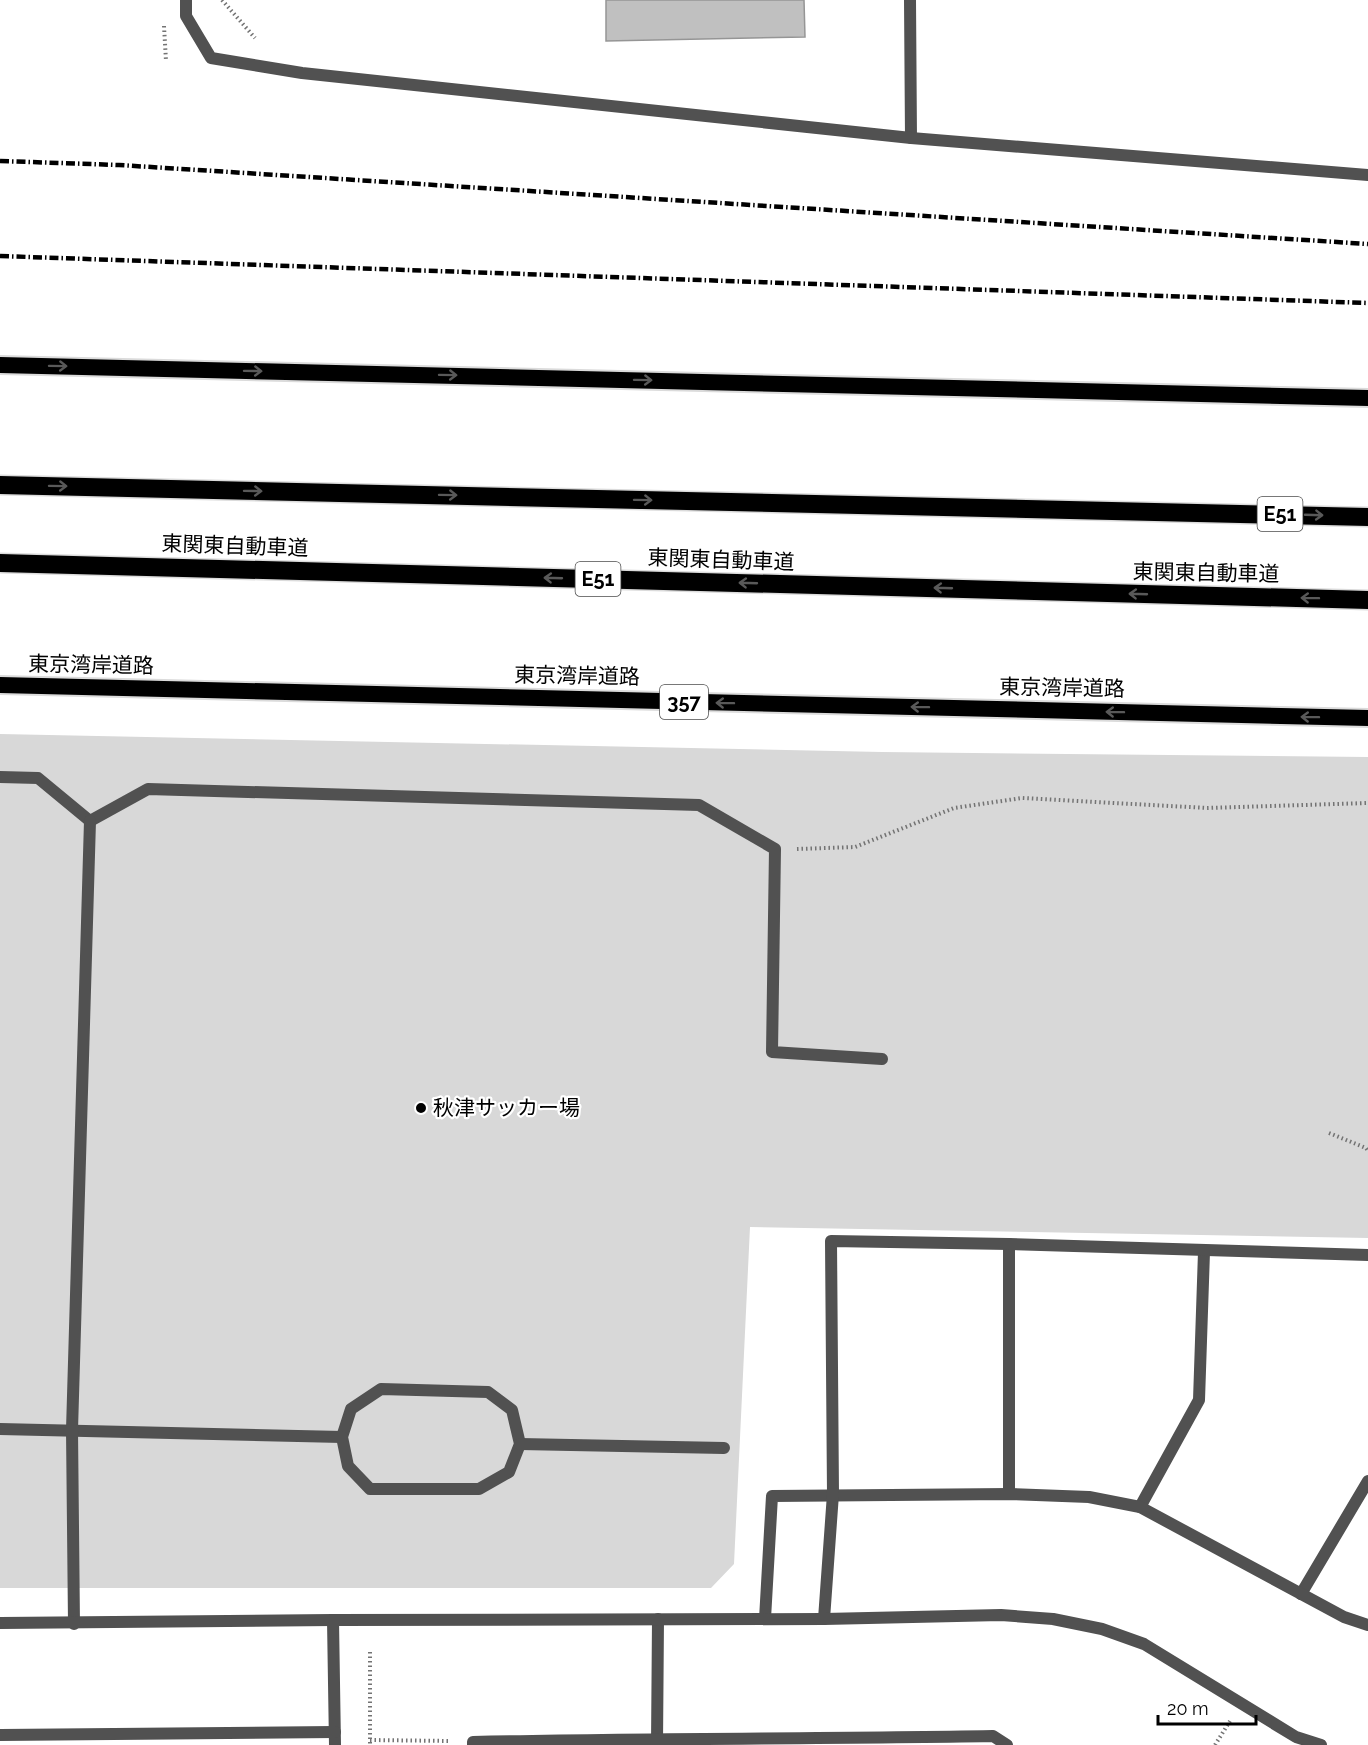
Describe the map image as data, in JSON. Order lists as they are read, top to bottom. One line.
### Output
{"streets":{"highway":["E51","東関東自動車道","東京湾岸道路","357"]},"one_way":["東京湾岸道路"],"places":["秋津サッカー場"],"scale_bar":"20 m"}
